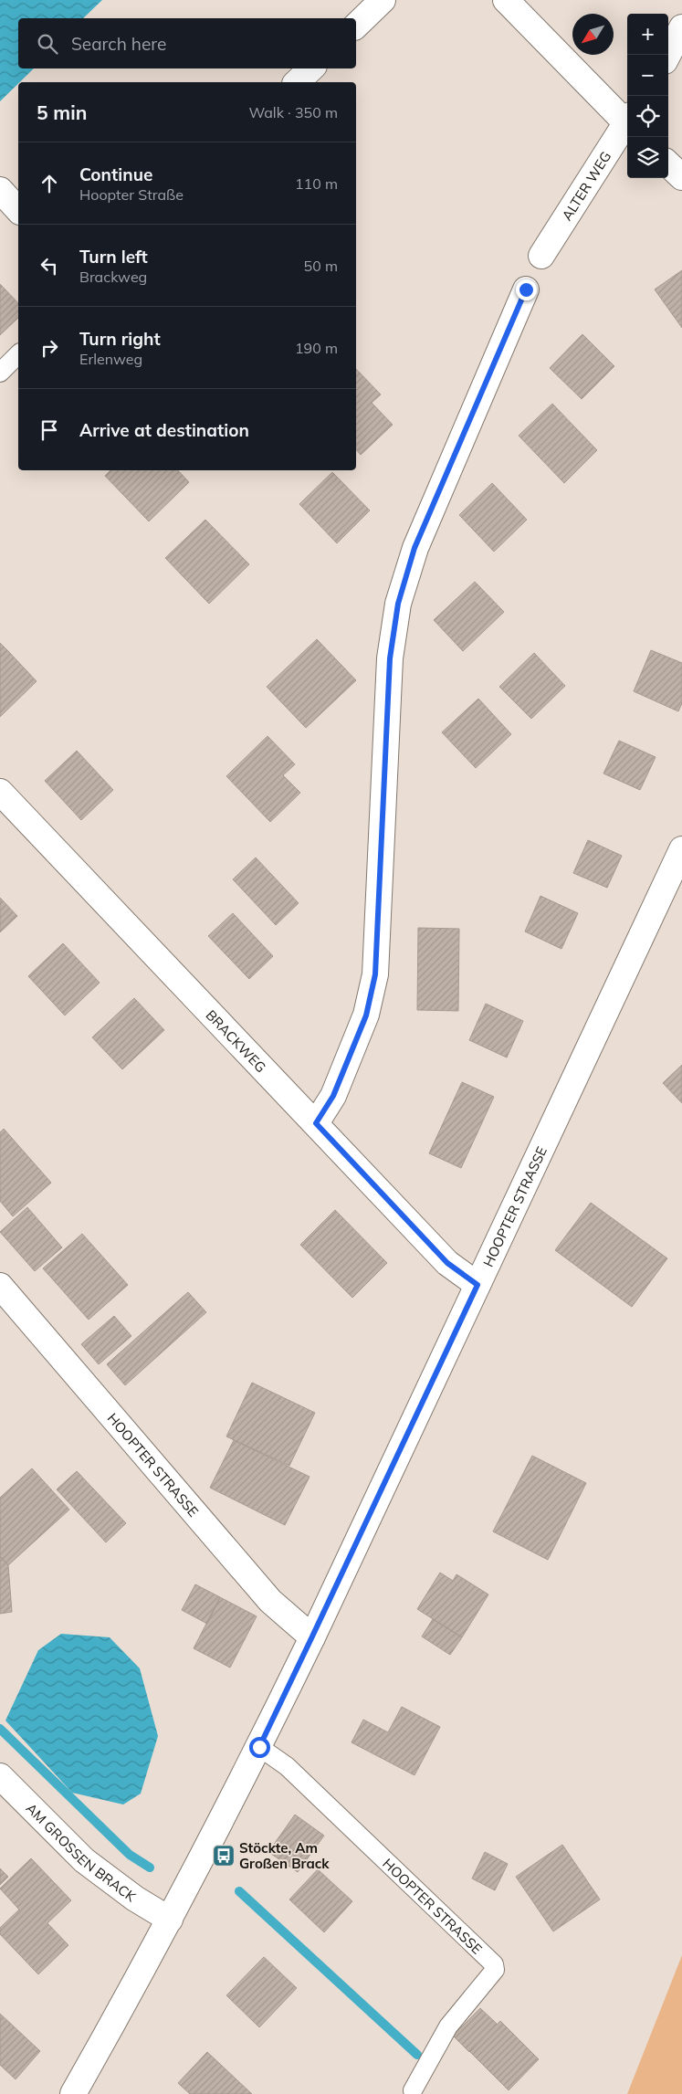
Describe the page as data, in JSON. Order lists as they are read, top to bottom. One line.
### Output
{"streets":{"street":["ALTER WEG","BRACKWEG","HOOPTER STRASSE","AM GROSSEN BRACK"]},"crossings":[["BRACKWEG","HOOPTER STRASSE"],["HOOPTER STRASSE","AM GROSSEN BRACK"]],"places":{"bus stop":["Stöckte, Am Großen Brack"]},"north":"bottom left","page":{"map_buttons":["+","−"],"search":"Search here","heading":["5 min","Walk · 350 m"],"list":[["Continue","Hoopter Straße","110 m"],["Turn left","Brackweg","50 m"],["Turn right","Erlenweg","190 m"],"Arrive at destination"]}}
